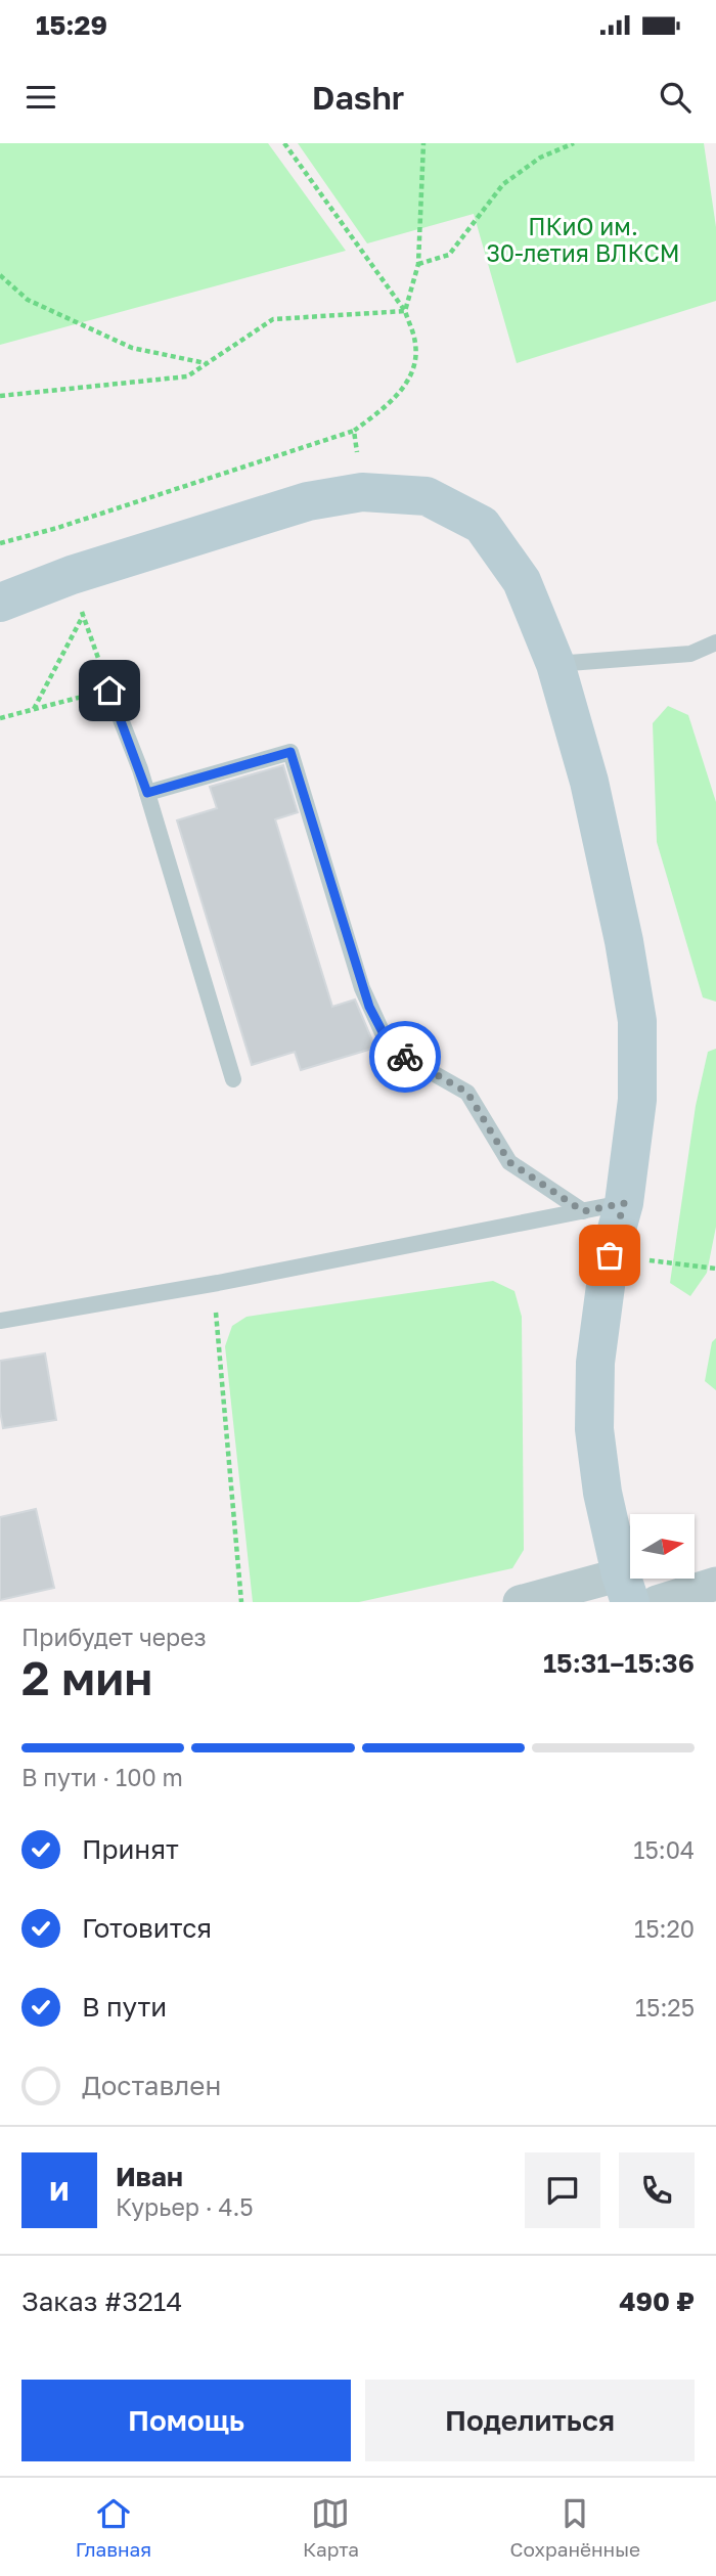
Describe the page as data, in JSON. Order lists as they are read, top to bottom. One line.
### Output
{"parks":["ПКиО им. 30-летия ВЛКСМ"],"north":"right","page":{"status":"15:29","header":"Dashr","heading":["2 мин","Прибудет через","15:31–15:36"],"panel":["Иван","Курьер · 4.5","Заказ #3214","490 ₽"],"bar":"В пути · 100 m","list":[["Принят","15:04"],["Готовится","15:20"],["В пути","15:25"],"Доставлен"],"round":"И","buttons":["Помощь","Поделиться"],"tabs":["Главная","Карта","Сохранённые"]}}
